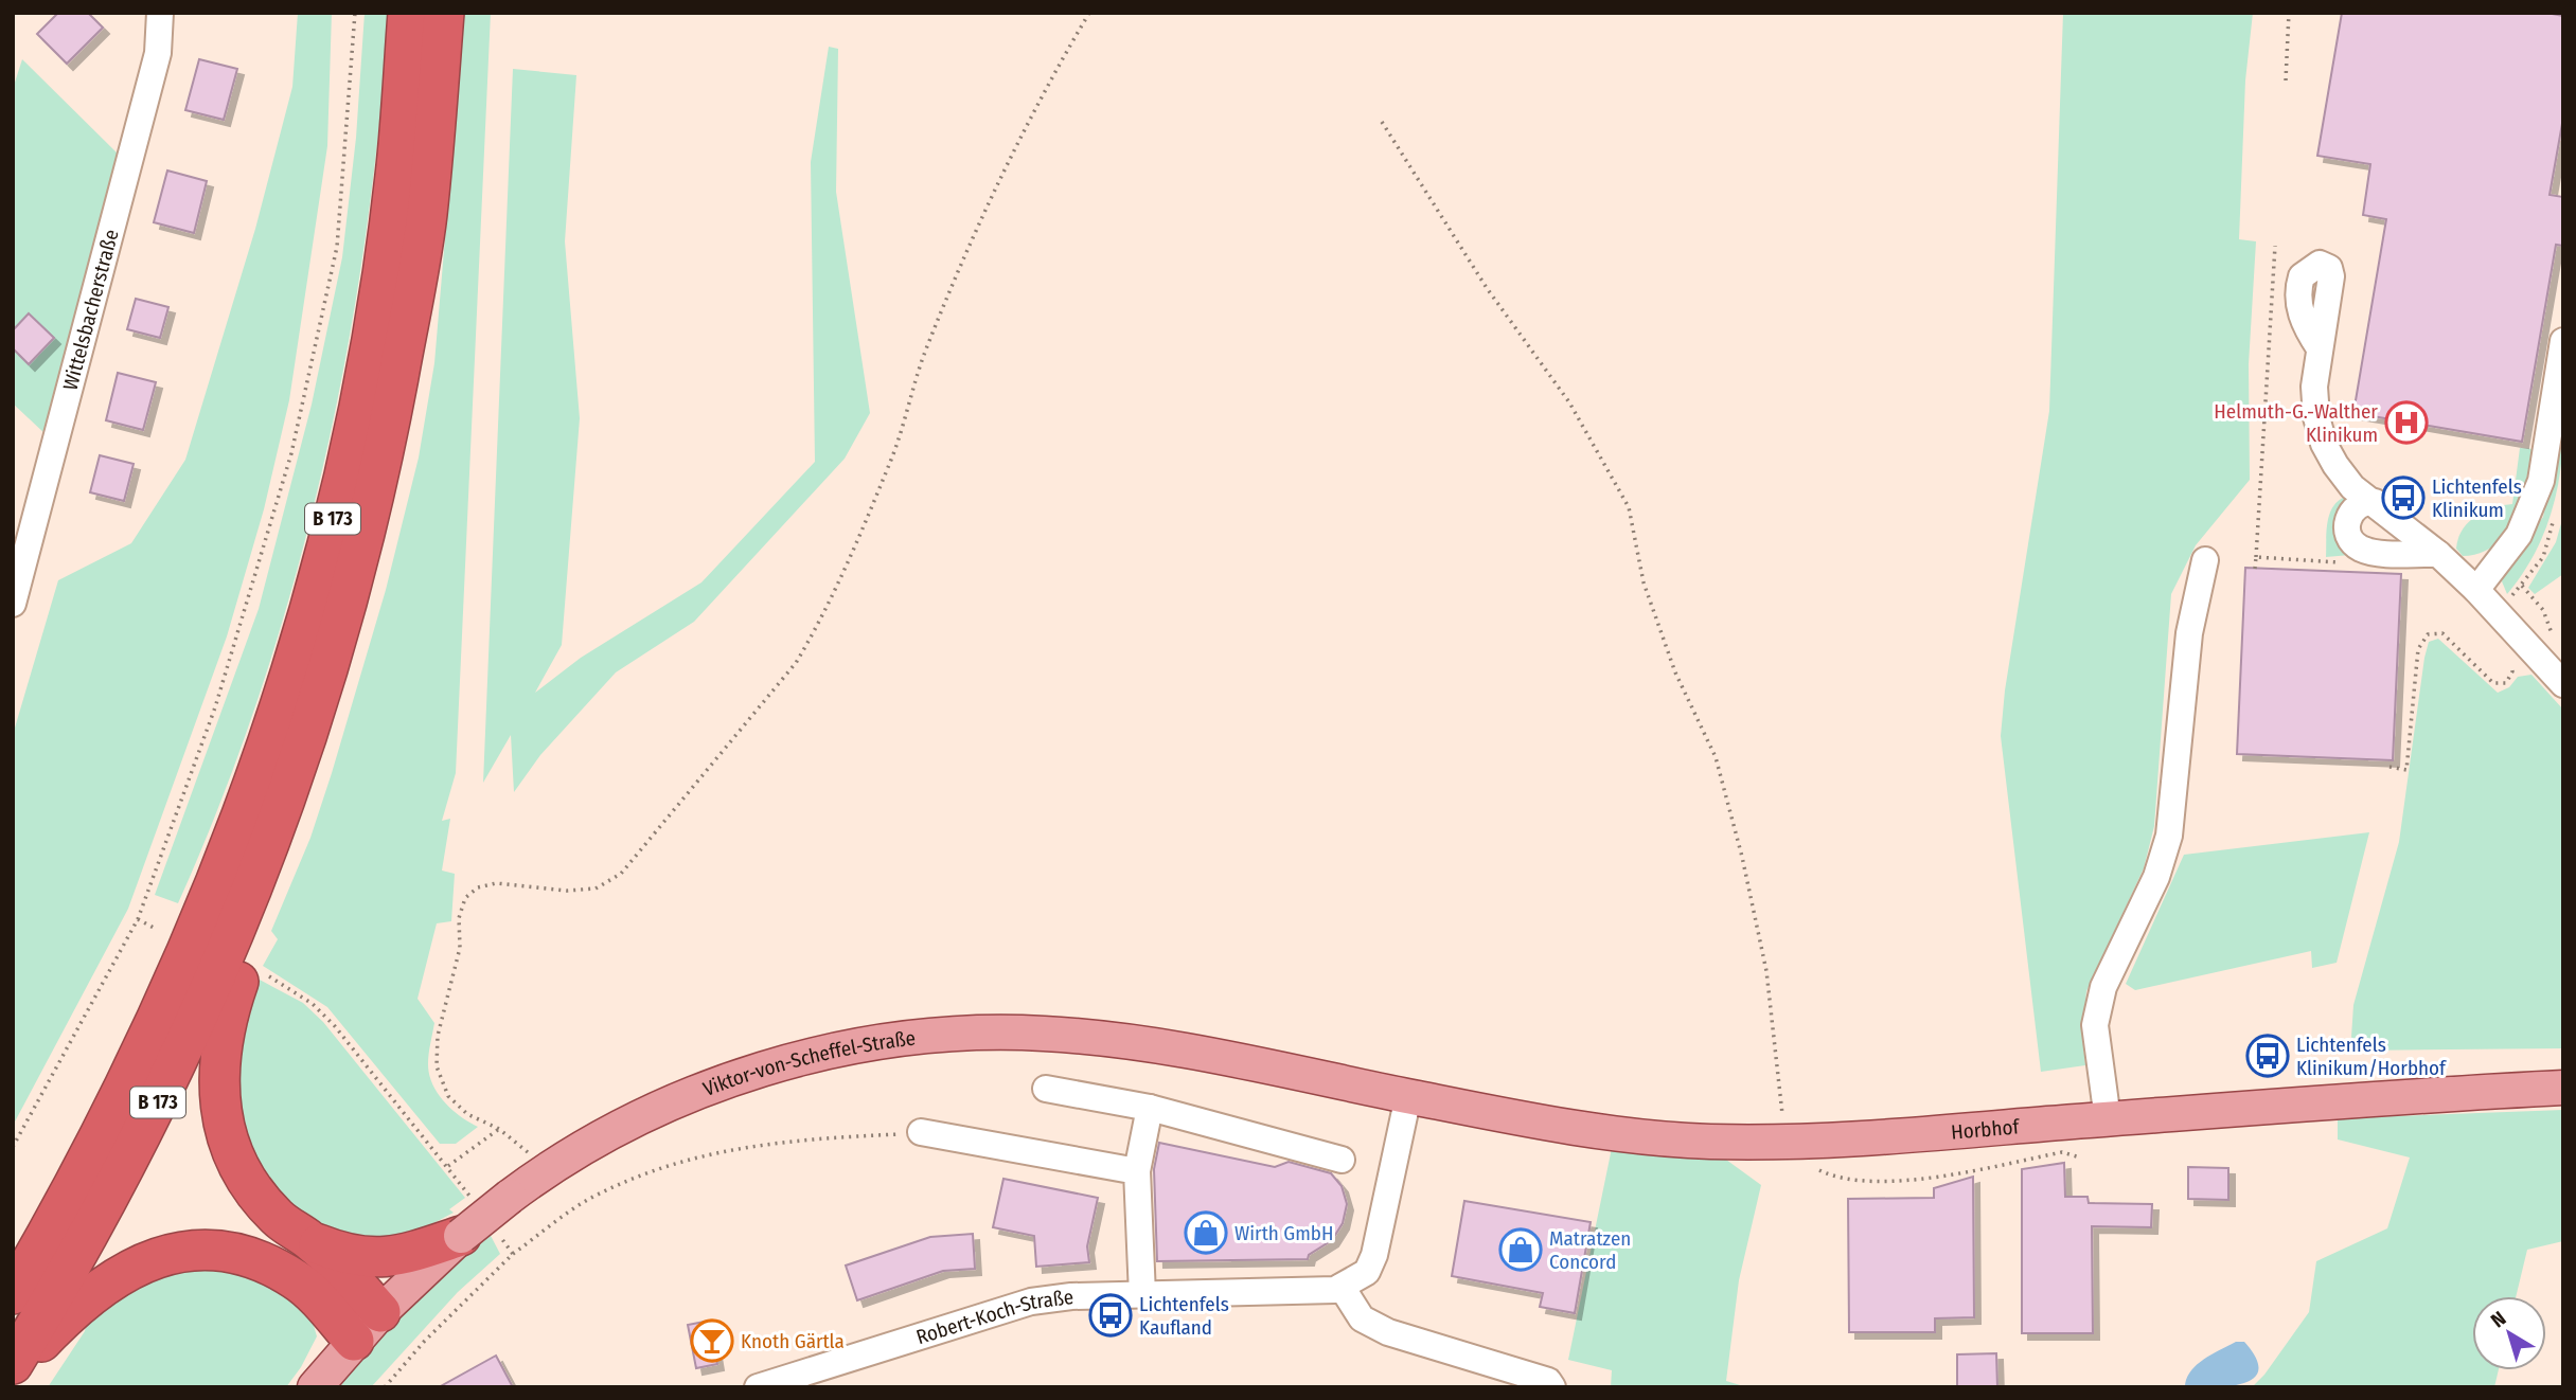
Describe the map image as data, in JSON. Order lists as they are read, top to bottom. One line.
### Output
{"streets":{"highway":["B 173"],"main road":["Viktor-von-Scheffel-Straße","Horbhof"],"street":["Wittelsbacherstraße","Robert-Koch-Straße"]},"crossings":[["Viktor-von-Scheffel-Straße","Horbhof"]],"places":{"hospital":["Helmuth-G.-Walther Klinikum"],"bus stop":["Lichtenfels Klinikum","Lichtenfels Klinikum/Horbhof","Lichtenfels Kaufland"],"shop":["Wirth GmbH","Matratzen Concord"],"bar":["Knoth Gärtla"]},"north":"top left"}
